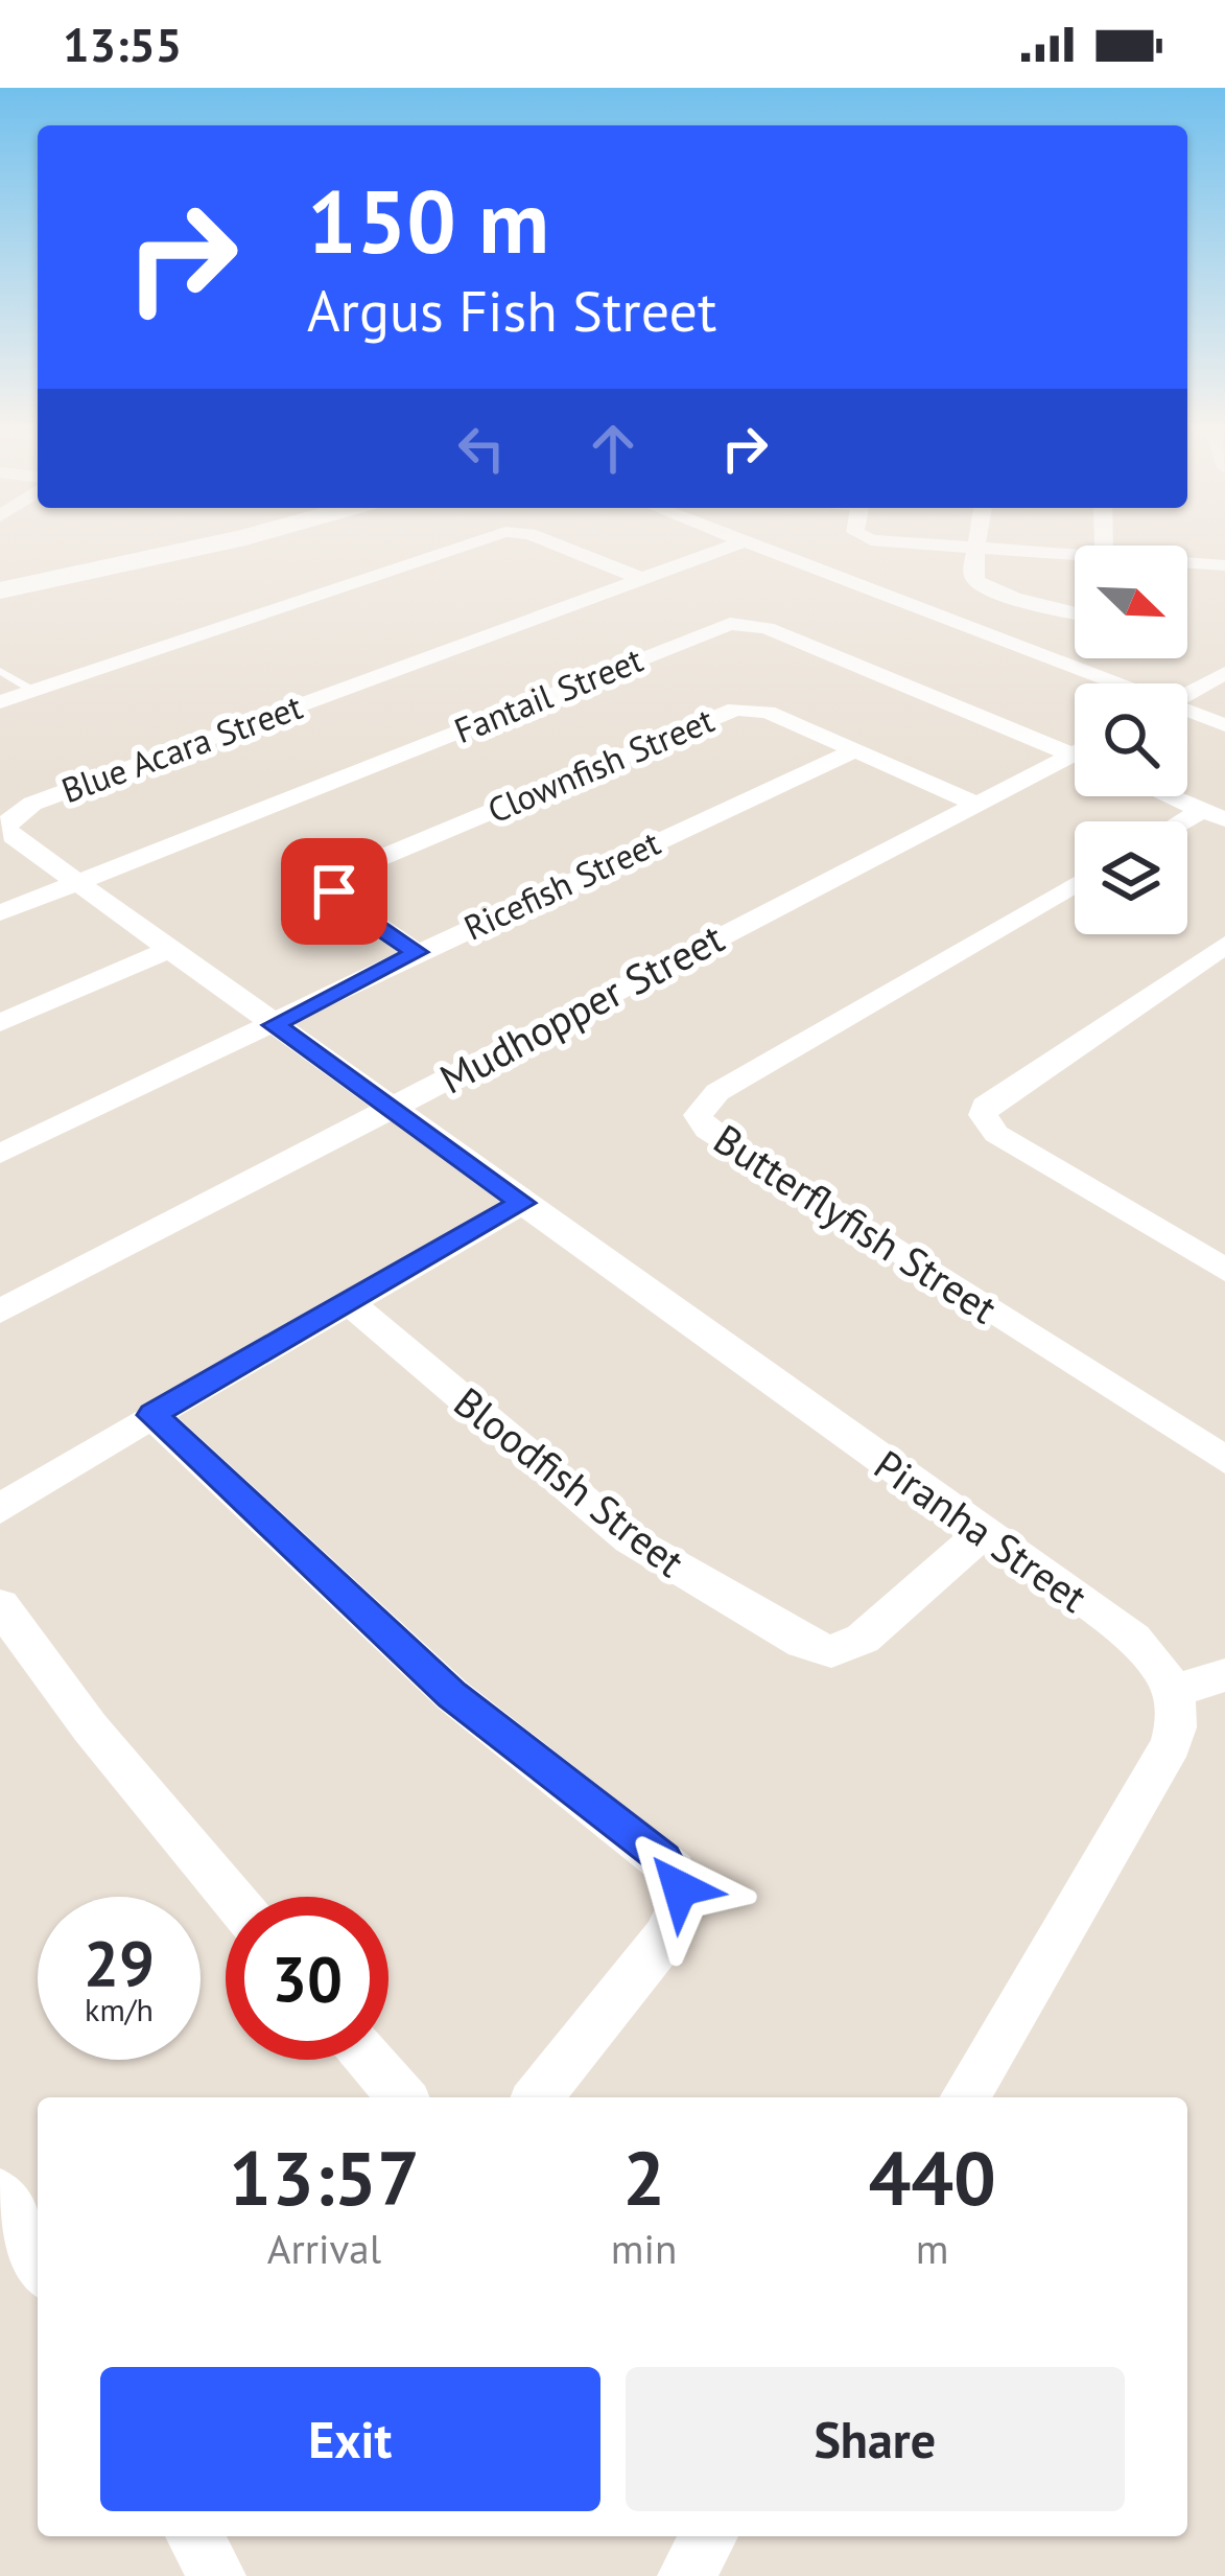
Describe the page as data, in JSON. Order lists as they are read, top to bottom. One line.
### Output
{"streets":{"street":["Fantail Street","Blue Acara Street","Clownfish Street","Ricefish Street","Mudhopper Street","Butterflyfish Street","Bloodfish Street","Piranha Street"]},"crossings":[["Fantail Street","Blue Acara Street"],["Blue Acara Street","Ricefish Street"],["Blue Acara Street","Mudhopper Street"],["Blue Acara Street","Piranha Street"],["Clownfish Street","Ricefish Street"],["Clownfish Street","Mudhopper Street"],["Mudhopper Street","Piranha Street"],["Bloodfish Street","Piranha Street"]],"north":"bottom right","page":{"status":"13:55","turn":["150 m","Argus Fish Street"],"speed":"29 km/h","limit":"30","eta":["13:57","Arrival","2","min","440","m"],"buttons":["Exit","Share"]}}
